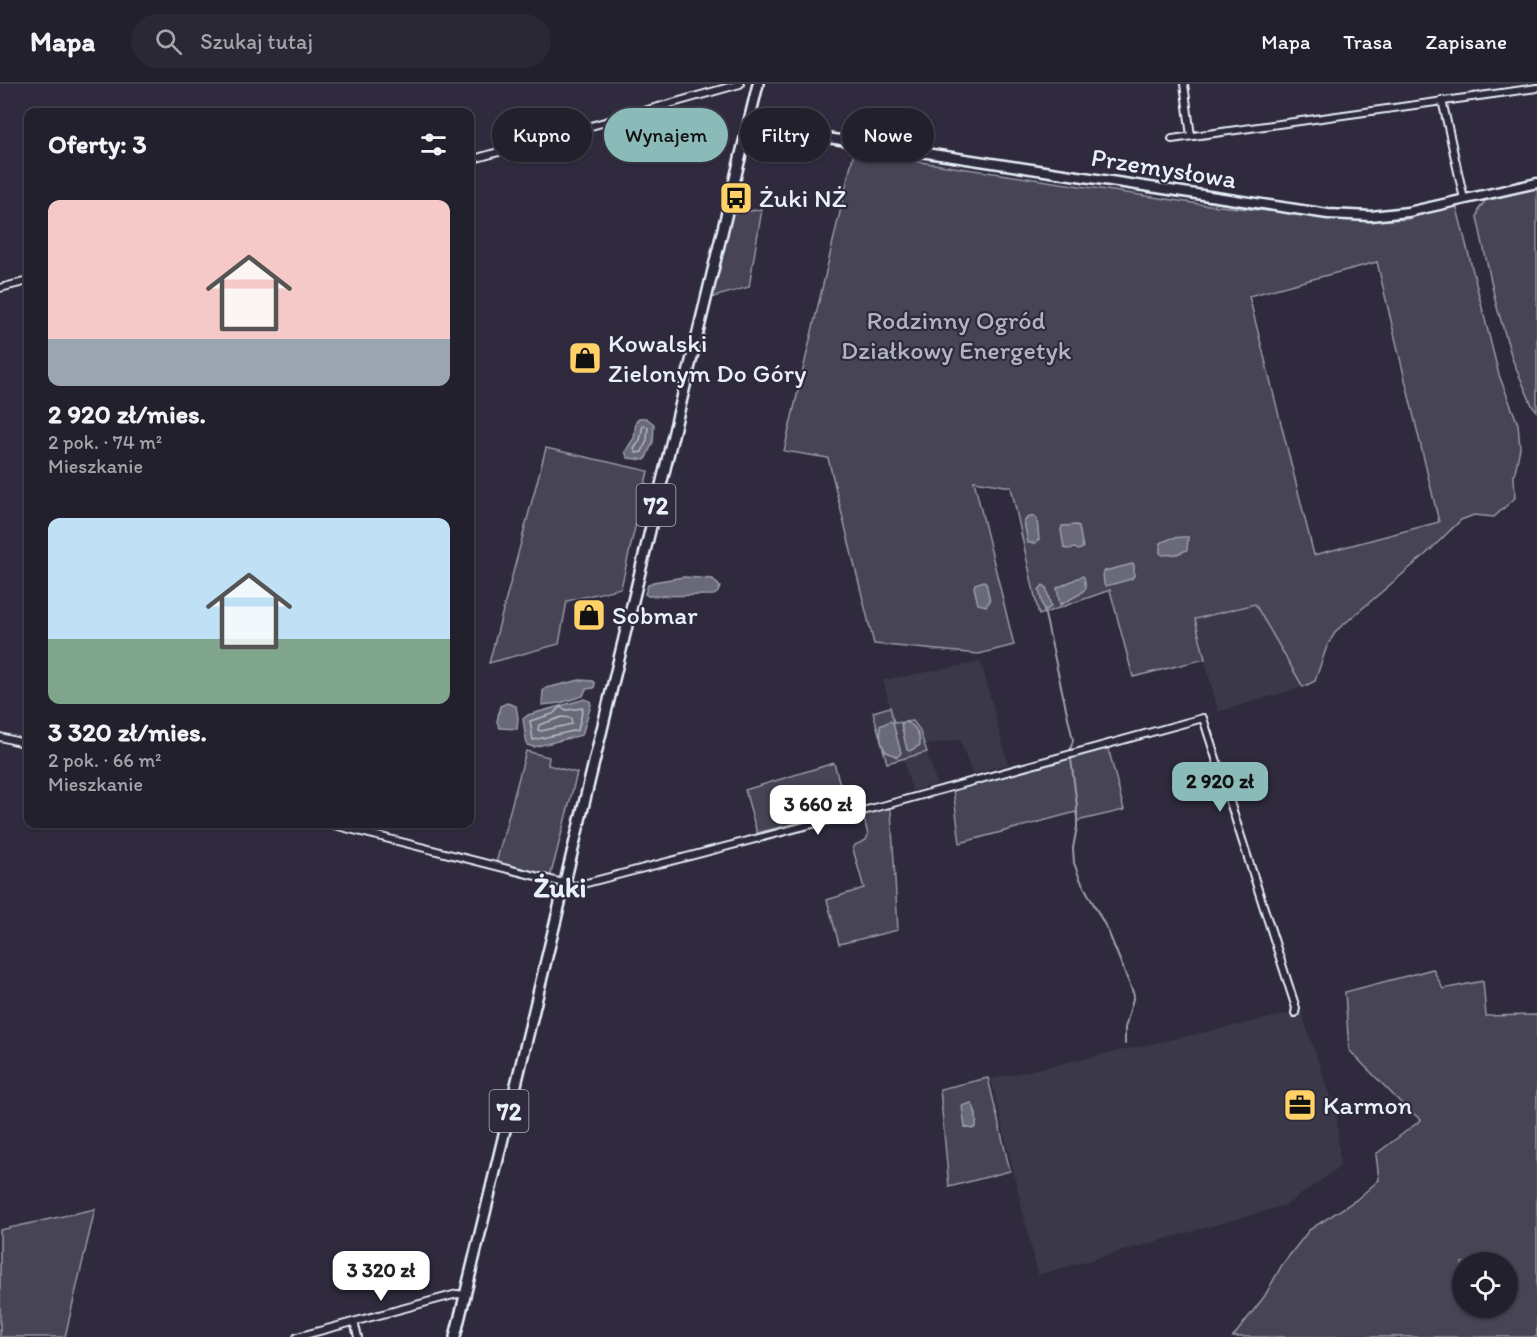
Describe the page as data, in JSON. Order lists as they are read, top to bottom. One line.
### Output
{"streets":{"main road":["Przemysłowa","72"]},"districts":["Żuki"],"parks":["Rodzinny Ogród Działkowy Energetyk"],"places":{"bus stop":["Żuki NŻ"],"shop":["Kowalski Zielonym Do Góry","Sobmar"],"office":["Karmon"]},"page":{"header":"Mapa","search":"Szukaj tutaj","nav":["Mapa","Trasa","Zapisane"],"chip":["Kupno","Wynajem","Filtry","Nowe"],"heading":"Oferty: 3","list":[{"name":"2 920 zł/mies.","note":"2 pok. · 74 m² · Mieszkanie"},{"name":"3 320 zł/mies.","note":"2 pok. · 66 m² · Mieszkanie"}],"price":["2 920 zł","3 660 zł","3 320 zł"]}}
